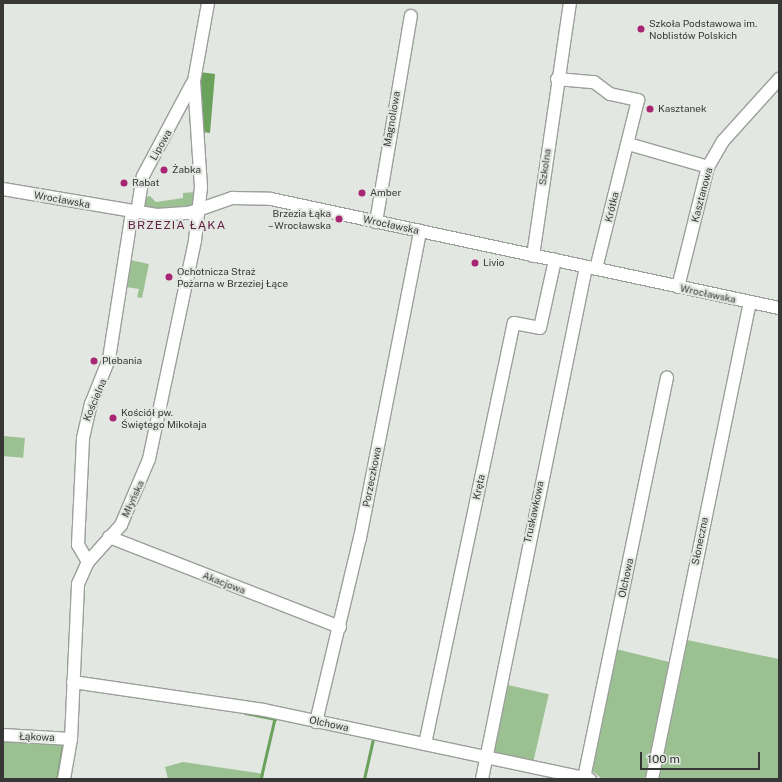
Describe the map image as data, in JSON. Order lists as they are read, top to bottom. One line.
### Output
{"streets":{"street":["Magnoliowa","Lipowa","Szkolna","Kasztanowa","Wrocławska","Krótka","Kościelna","Porzeczkowa","Kręta","Młyńska","Truskawkowa","Słoneczna","Olchowa","Akacjowa","Łąkowa"]},"crossings":[["Magnoliowa","Wrocławska"],["Lipowa","Wrocławska"],["Lipowa","Kościelna"],["Lipowa","Młyńska"],["Szkolna","Wrocławska"],["Szkolna","Krótka"],["Kasztanowa","Wrocławska"],["Wrocławska","Krótka"],["Wrocławska","Kościelna"],["Wrocławska","Porzeczkowa"],["Wrocławska","Kręta"],["Wrocławska","Młyńska"],["Wrocławska","Truskawkowa"],["Wrocławska","Słoneczna"],["Krótka","Truskawkowa"],["Kościelna","Młyńska"],["Porzeczkowa","Olchowa"],["Porzeczkowa","Akacjowa"],["Kręta","Olchowa"],["Młyńska","Olchowa"],["Młyńska","Akacjowa"],["Młyńska","Łąkowa"],["Truskawkowa","Olchowa"]],"districts":["BRZEZIA ŁĄKA"],"places":["Szkoła Podstawowa im. Noblistów Polskich","Kasztanek","Żabka","Rabat","Amber","Brzezia Łąka – Wrocławska","Livio","Ochotnicza Straż Pożarna w Brzeziej Łące","Plebania","Kościół pw. Świętego Mikołaja"],"scale_bar":"100 m"}
